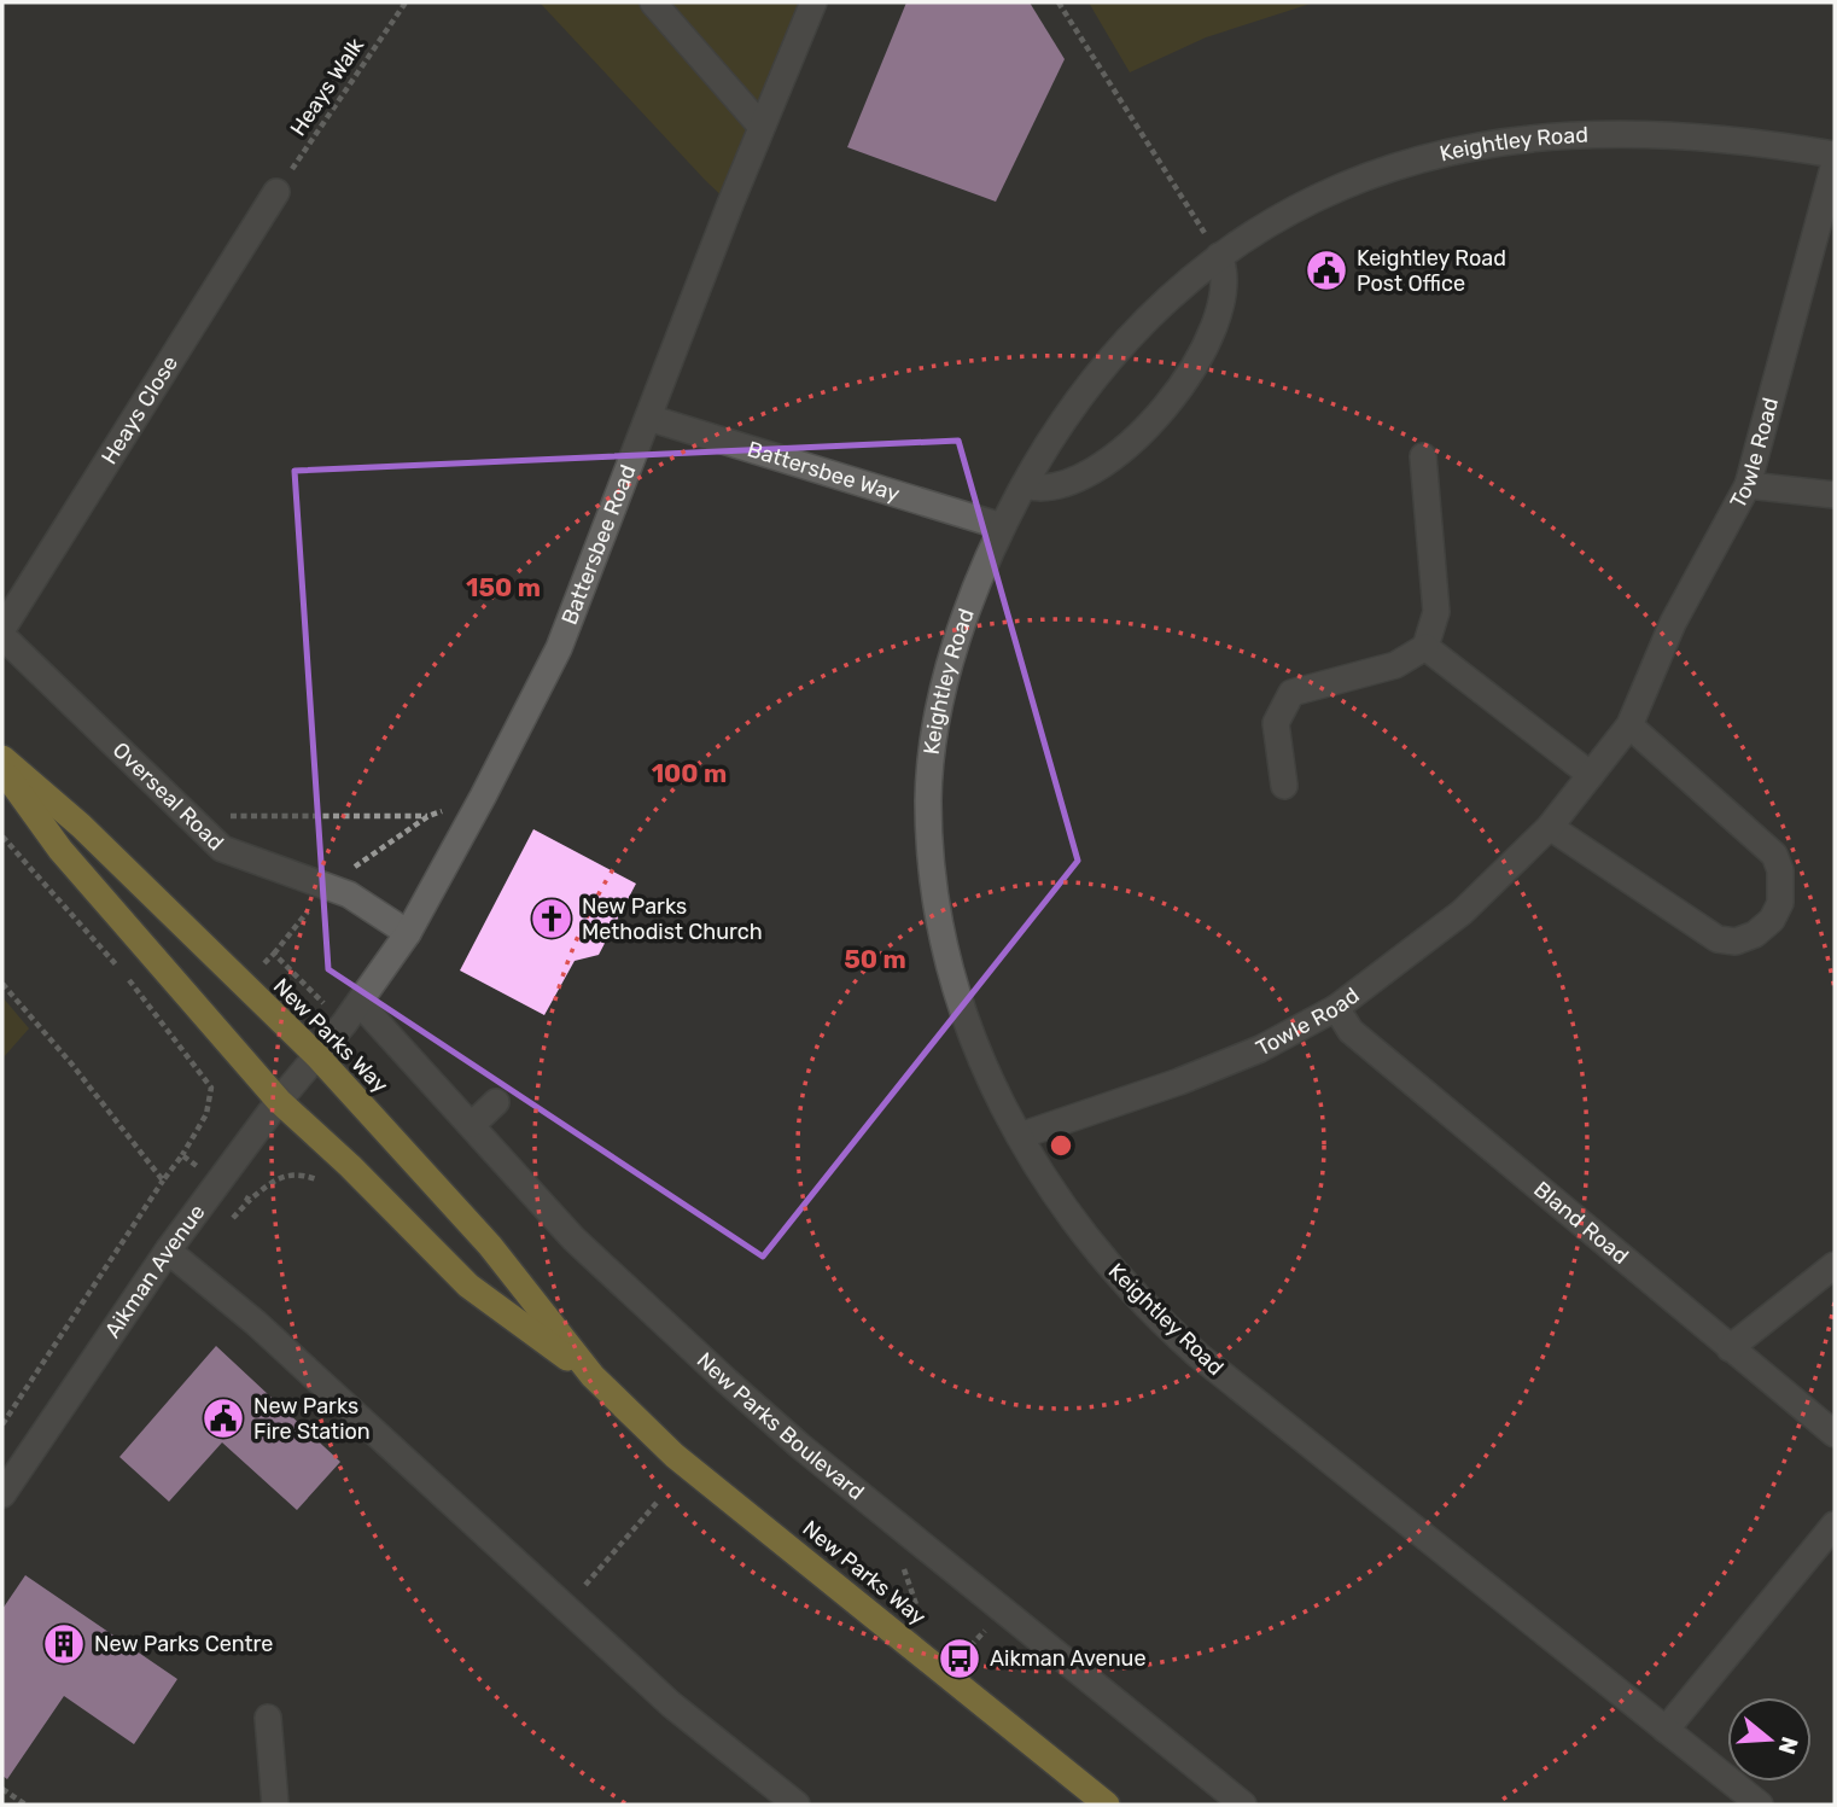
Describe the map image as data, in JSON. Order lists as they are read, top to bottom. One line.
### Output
{"streets":{"highway":["New Parks Way"],"street":["Keightley Road","Heays Close","Towle Road","Battersbee Way","Battersbee Road","Overseal Road","Bland Road","Aikman Avenue","New Parks Boulevard"],"path":["Heays Walk"]},"crossings":[["Heays Walk","Heays Close"],["Keightley Road","Towle Road"],["Keightley Road","Battersbee Way"],["Towle Road","Bland Road"],["Battersbee Way","Battersbee Road"],["Battersbee Road","Overseal Road"],["Battersbee Road","New Parks Way"],["Battersbee Road","Aikman Avenue"],["Battersbee Road","New Parks Boulevard"],["New Parks Way","Aikman Avenue"]],"places":{"public building":["Keightley Road Post Office","New Parks Fire Station"],"church":["New Parks Methodist Church"],"building":["New Parks Centre"],"bus stop":["Aikman Avenue"]},"north":"right","rings":["150 m","100 m","50 m"]}
